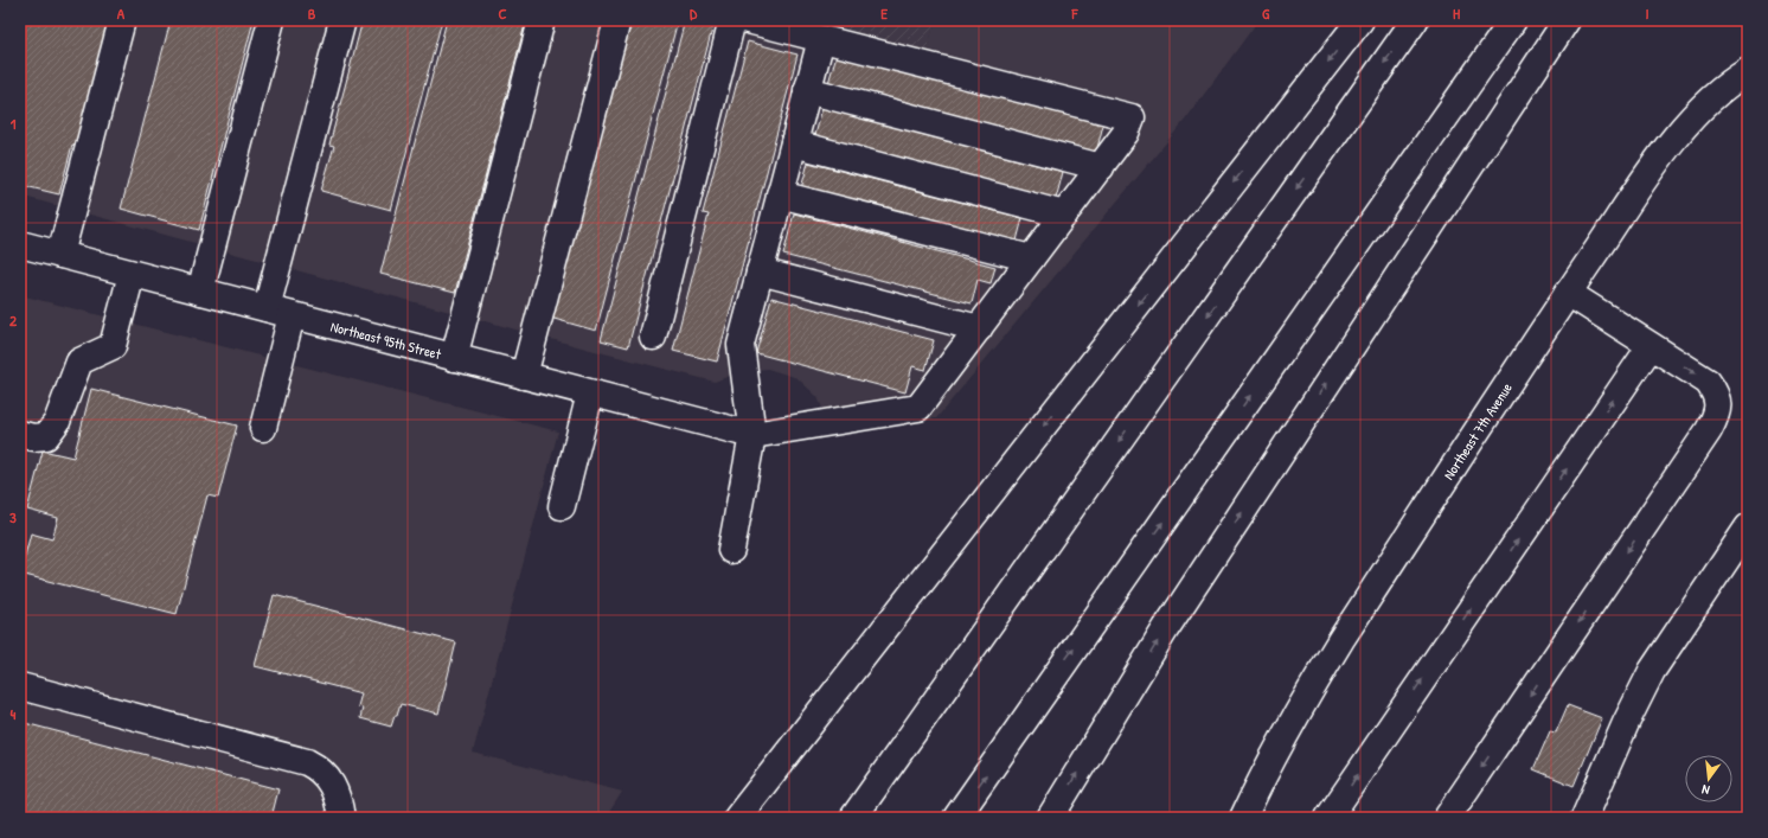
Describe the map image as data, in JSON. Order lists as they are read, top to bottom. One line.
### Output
{"streets":{"main road":["Northeast 95th Street","Northeast 7th Avenue"]},"north":"bottom","grid":{"columns":["A","B","C","D","E","F","G","H","I"],"rows":["1","2","3","4"]}}
